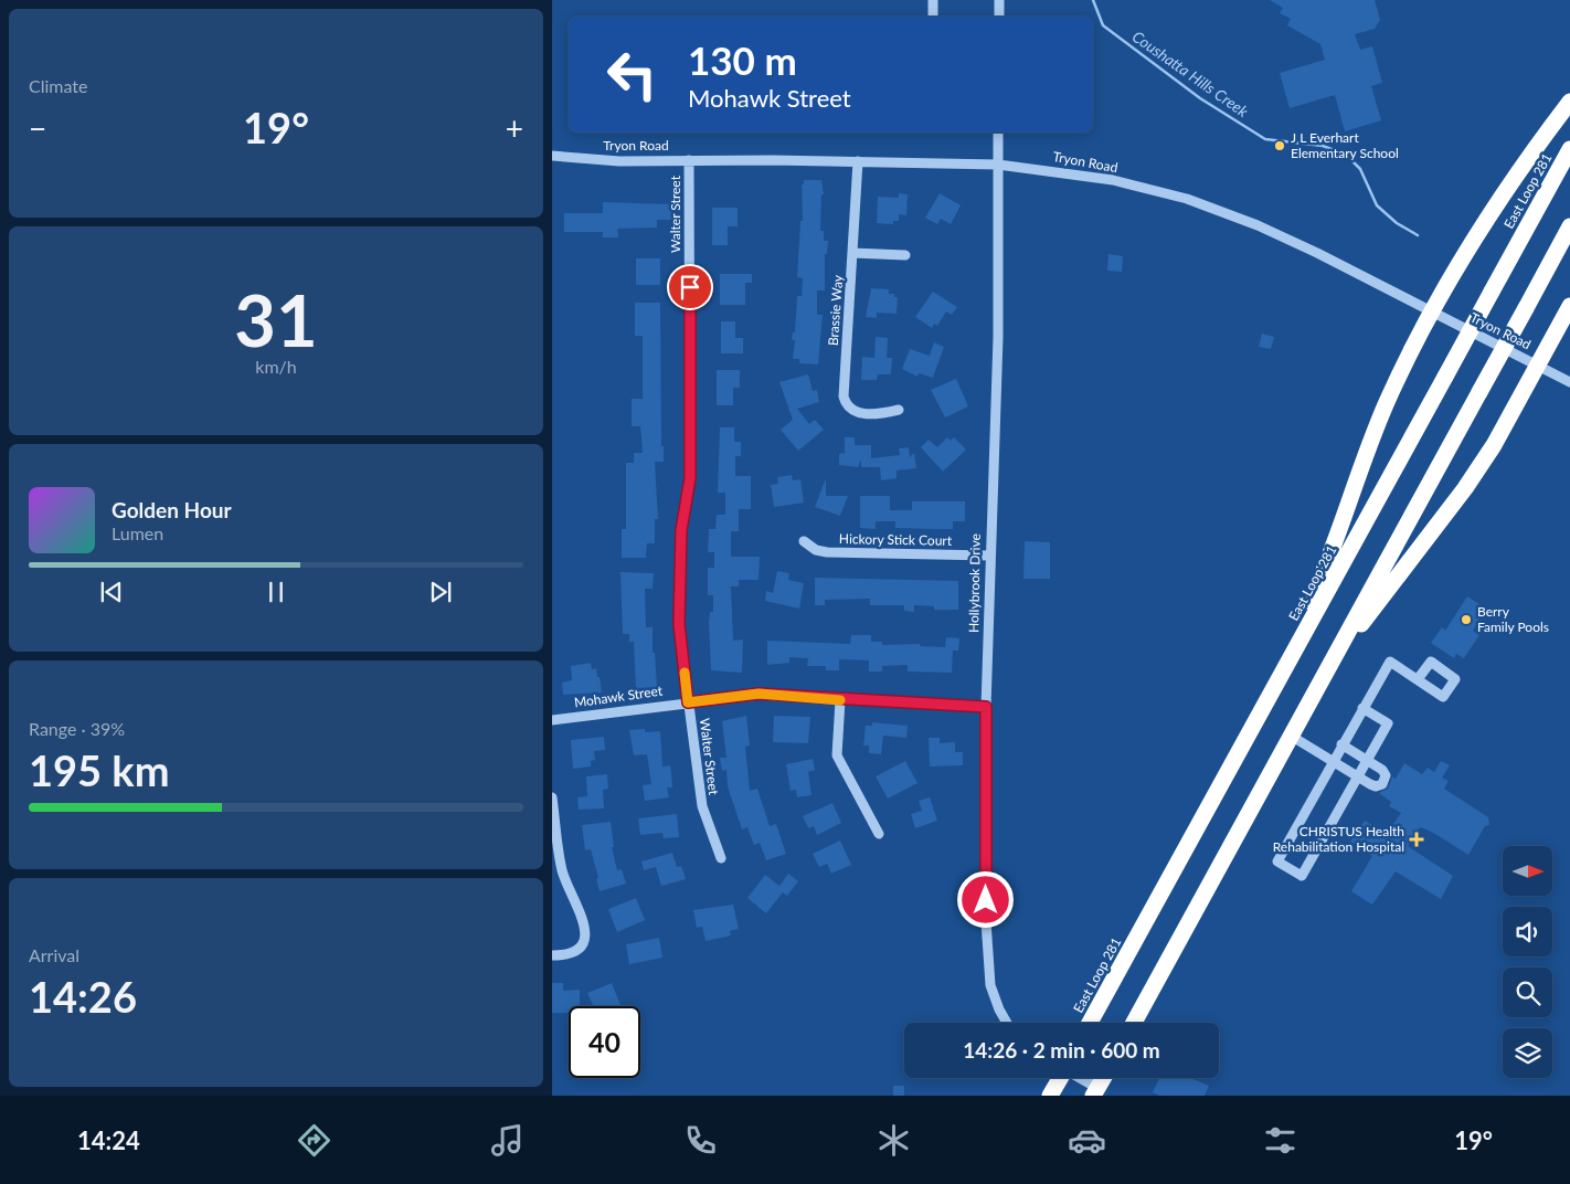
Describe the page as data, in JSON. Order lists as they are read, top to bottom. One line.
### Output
{"streets":{"highway":["East Loop 281"],"street":["Tryon Road","Walter Street","Brassie Way","Hickory Stick Court","Hollybrook Drive","Mohawk Street"]},"crossings":[["Tryon Road","Walter Street"],["Tryon Road","Brassie Way"],["Tryon Road","Hollybrook Drive"],["Walter Street","Mohawk Street"],["Hickory Stick Court","Hollybrook Drive"],["Hollybrook Drive","Mohawk Street"]],"water":["Coushatta Hills Creek"],"places":{"other":["J L Everhart Elementary School","Berry Family Pools"],"health":["CHRISTUS Health Rehabilitation Hospital"]},"north":"right","page":{"tile":["Climate",["31","km/h"],["Range · 39%","195 km"],["Arrival","14:26"]],"turn":["130 m","Mohawk Street"],"heat":["−","19°","+"],"song":["Golden Hour","Lumen"],"limit":"40","trip":"14:26 · 2 min · 600 m","tabs":["14:24","19°"]}}
